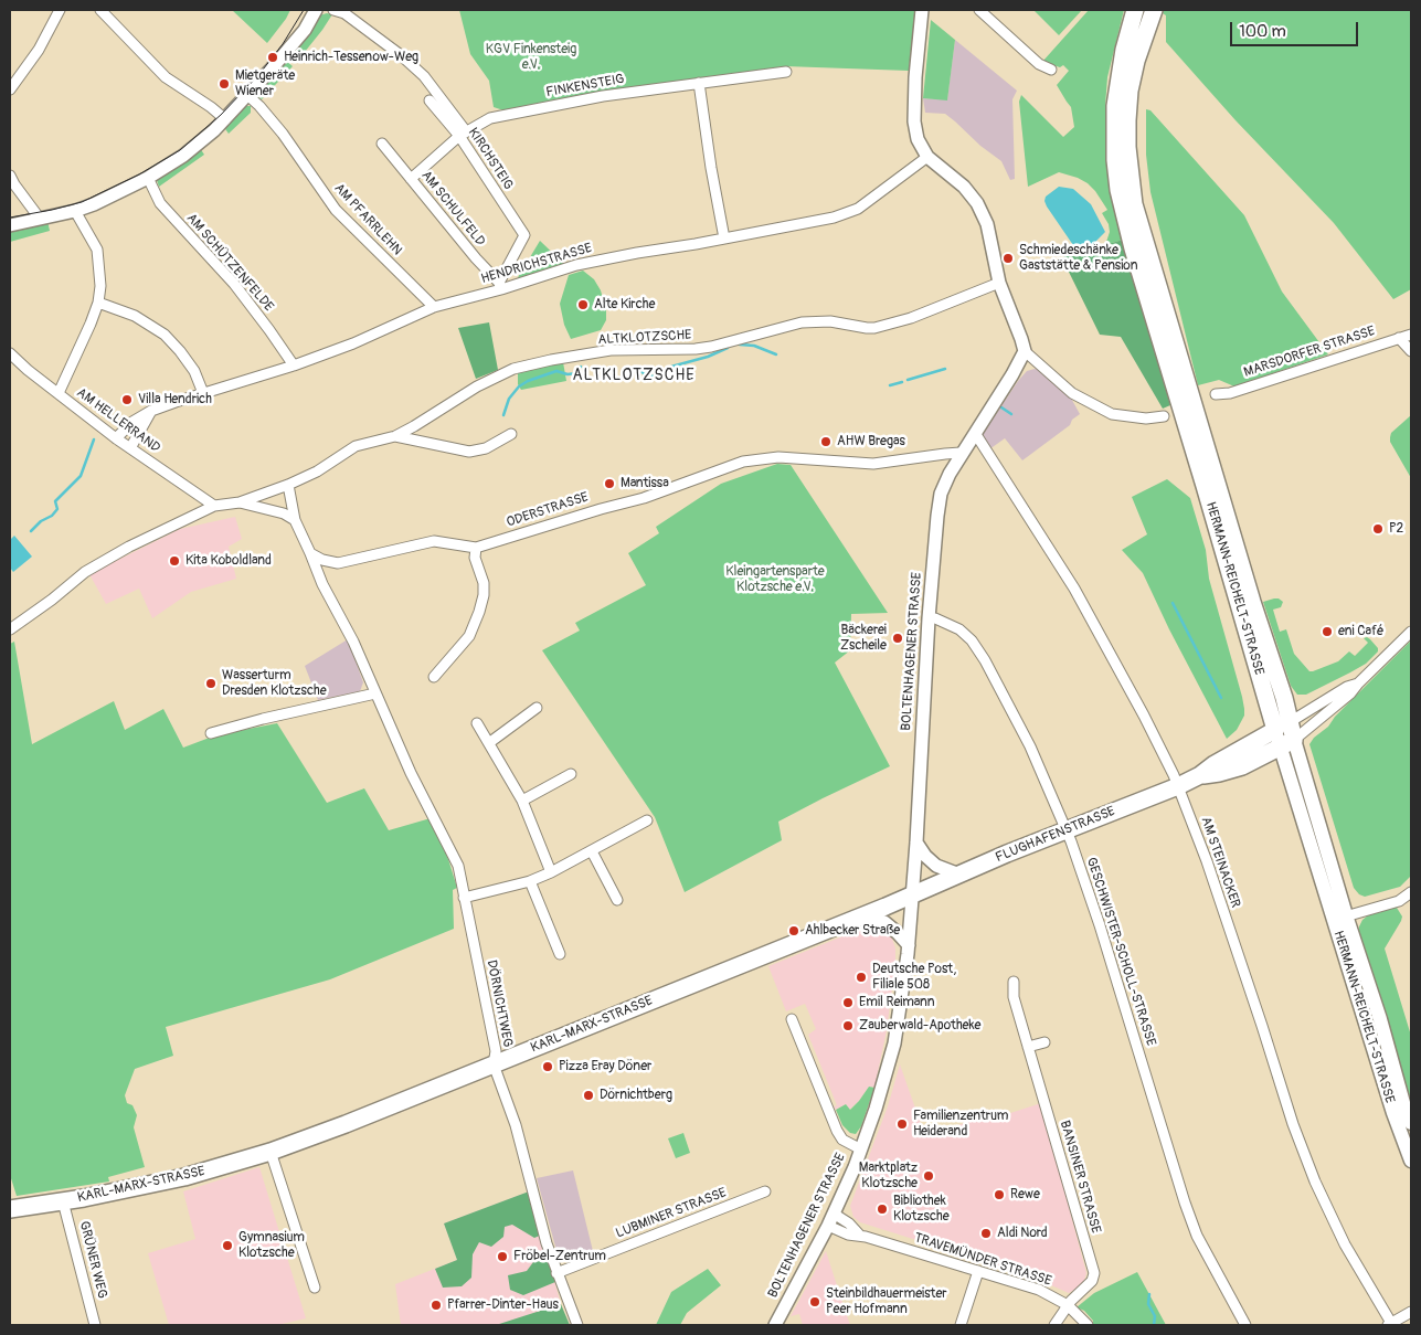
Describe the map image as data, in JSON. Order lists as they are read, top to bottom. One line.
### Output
{"streets":{"main road":["HERMANN-REICHELT-STRASSE","FLUGHAFENSTRASSE","KARL-MARX-STRASSE"],"street":["FINKENSTEIG","KIRCHSTEIG","AM SCHULFELD","AM PFARRLEHN","AM SCHÜTZENFELDE","HENDRICHSTRASSE","ALTKLOTZSCHE","MARSDORFER STRASSE","AM HELLERRAND","ODERSTRASSE","BOLTENHAGENER STRASSE","AM STEINACKER","GESCHWISTER-SCHOLL-STRASSE","DÖRNICHTWEG","BANSINER STRASSE","LUBMINER STRASSE","GRÜNER WEG","TRAVEMÜNDER STRASSE"]},"crossings":[["FINKENSTEIG","KIRCHSTEIG"],["FINKENSTEIG","AM SCHULFELD"],["KIRCHSTEIG","AM SCHULFELD"],["KIRCHSTEIG","HENDRICHSTRASSE"],["AM SCHULFELD","HENDRICHSTRASSE"],["AM PFARRLEHN","HENDRICHSTRASSE"],["AM SCHÜTZENFELDE","HENDRICHSTRASSE"],["HENDRICHSTRASSE","AM HELLERRAND"],["ALTKLOTZSCHE","AM HELLERRAND"],["ODERSTRASSE","BOLTENHAGENER STRASSE"],["ODERSTRASSE","DÖRNICHTWEG"],["HERMANN-REICHELT-STRASSE","FLUGHAFENSTRASSE"],["BOLTENHAGENER STRASSE","FLUGHAFENSTRASSE"],["BOLTENHAGENER STRASSE","AM STEINACKER"],["BOLTENHAGENER STRASSE","GESCHWISTER-SCHOLL-STRASSE"],["BOLTENHAGENER STRASSE","KARL-MARX-STRASSE"],["BOLTENHAGENER STRASSE","TRAVEMÜNDER STRASSE"],["FLUGHAFENSTRASSE","AM STEINACKER"],["FLUGHAFENSTRASSE","GESCHWISTER-SCHOLL-STRASSE"],["FLUGHAFENSTRASSE","KARL-MARX-STRASSE"],["DÖRNICHTWEG","KARL-MARX-STRASSE"],["DÖRNICHTWEG","LUBMINER STRASSE"],["KARL-MARX-STRASSE","GRÜNER WEG"],["BANSINER STRASSE","TRAVEMÜNDER STRASSE"]],"districts":["ALTKLOTZSCHE"],"parks":["KGV Finkensteig e.V.","Kleingartensparte Klotzsche e.V."],"places":["Heinrich-Tessenow-Weg","Mietgeräte Wiener","Schmiedeschänke Gaststätte & Pension","Alte Kirche","Villa Hendrich","AHW Bregas","Mantissa","P2","Kita Koboldland","eni Café","Bäckerei Zscheile","Wasserturm Dresden Klotzsche","Ahlbecker Straße","Deutsche Post, Filiale 508","Emil Reimann","Zauberwald-Apotheke","Pizza Eray Döner","Dörnichtberg","Familienzentrum Heiderand","Marktplatz Klotzsche","Rewe","Bibliothek Klotzsche","Aldi Nord","Gymnasium Klotzsche","Fröbel-Zentrum","Steinbildhauermeister Peer Hofmann","Pfarrer-Dinter-Haus"],"scale_bar":"100 m"}
